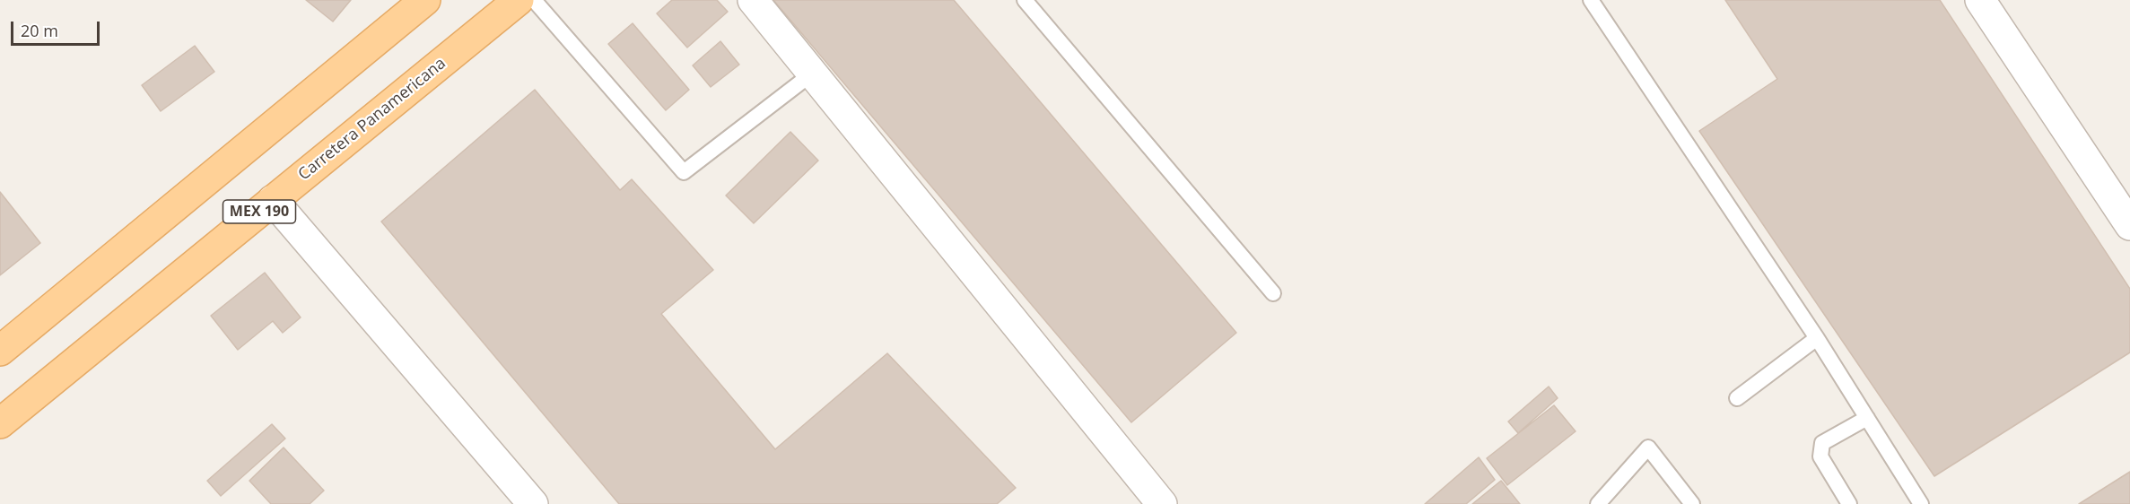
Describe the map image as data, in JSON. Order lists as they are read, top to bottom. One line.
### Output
{"streets":{"main road":["Carretera Panamericana","MEX 190"]},"scale_bar":"20 m"}
